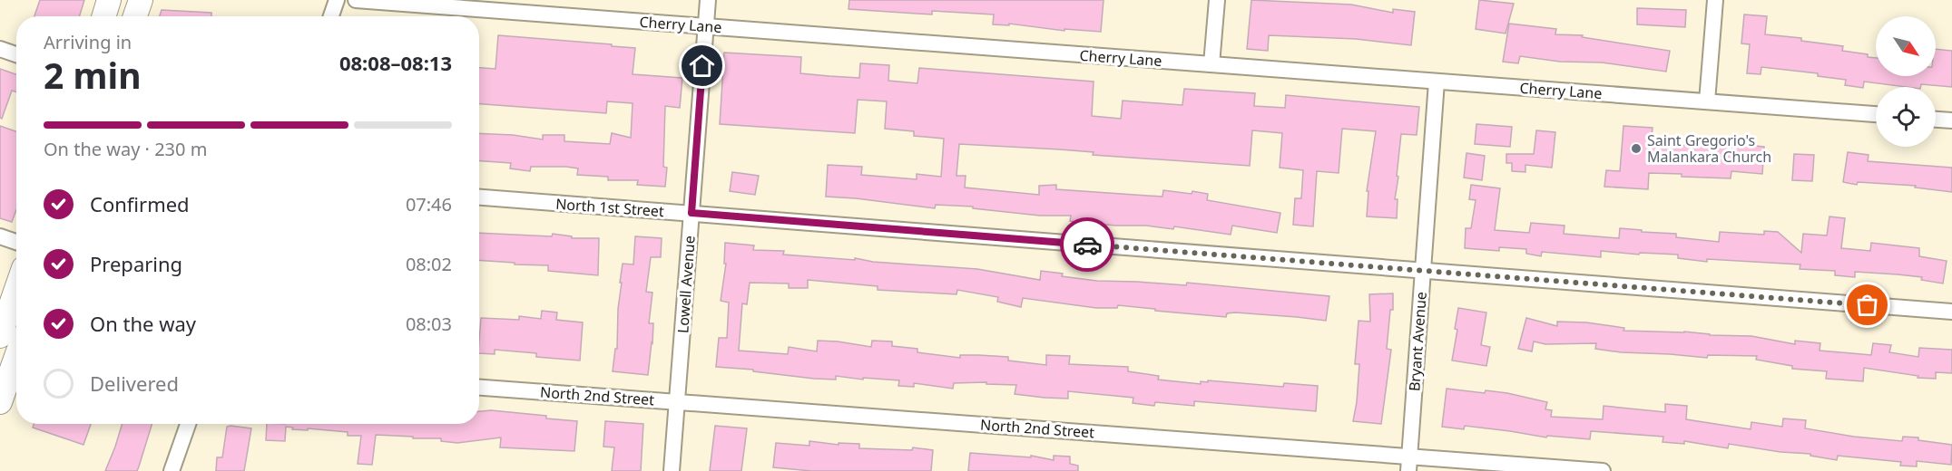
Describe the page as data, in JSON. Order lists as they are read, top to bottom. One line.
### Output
{"streets":{"street":["Cherry Lane","North 1st Street","Lowell Avenue","Bryant Avenue","North 2nd Street"]},"crossings":[["Cherry Lane","Lowell Avenue"],["Cherry Lane","Bryant Avenue"],["North 1st Street","Lowell Avenue"],["North 1st Street","Bryant Avenue"],["Lowell Avenue","North 2nd Street"],["Bryant Avenue","North 2nd Street"]],"places":["Saint Gregorio's Malankara Church"],"north":"bottom right","page":{"heading":["2 min","Arriving in","08:08–08:13"],"bar":"On the way · 230 m","list":[["Confirmed","07:46"],["Preparing","08:02"],["On the way","08:03"],"Delivered"]}}
